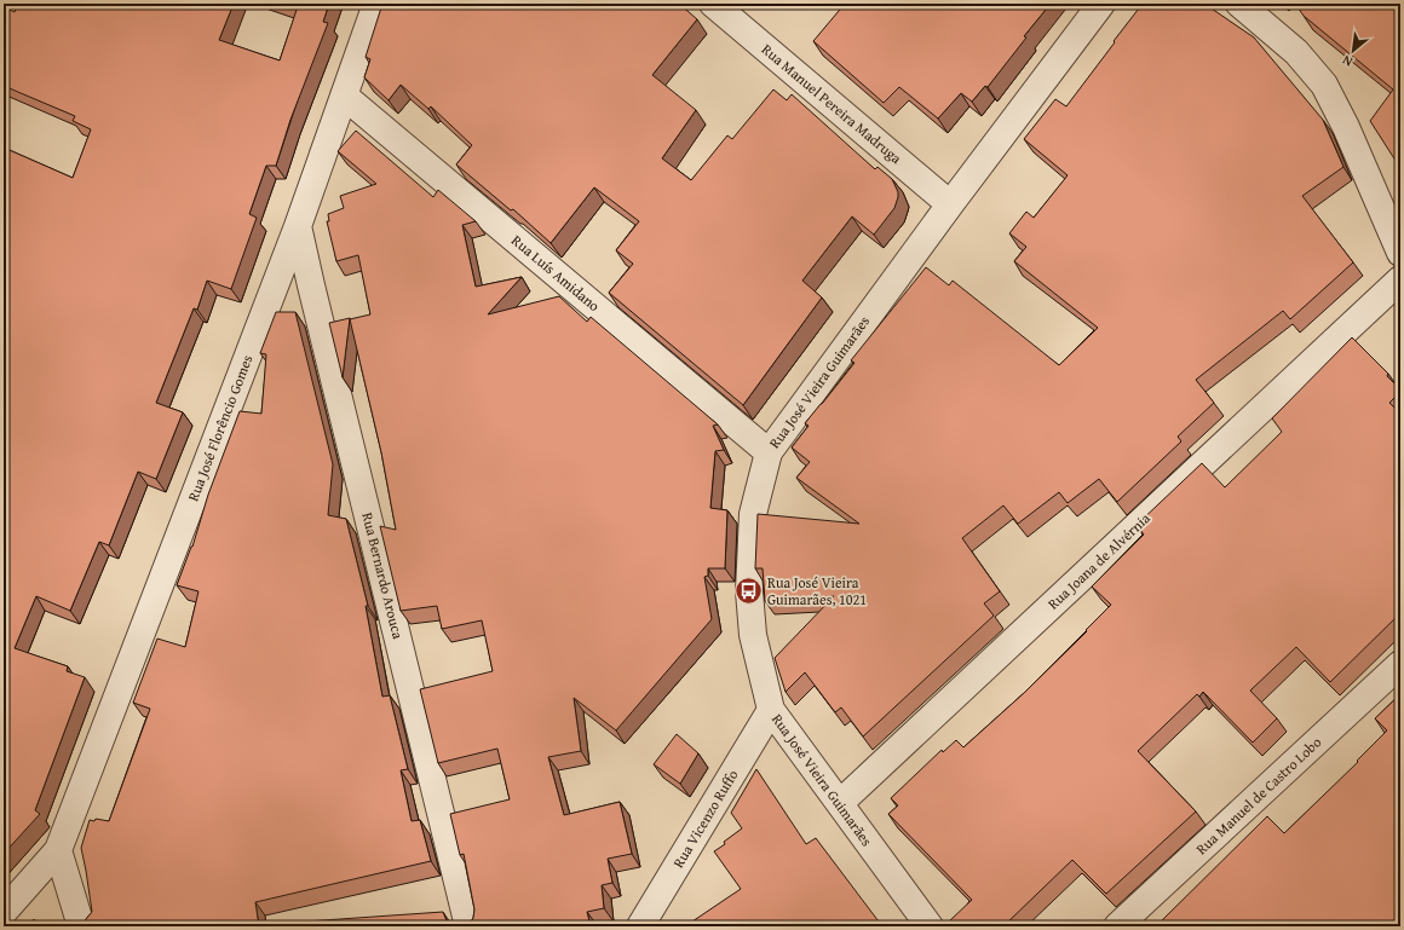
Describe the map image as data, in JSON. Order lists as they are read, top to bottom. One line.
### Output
{"streets":{"street":["Rua Manuel Pereira Madruga","Rua Luís Amidano","Rua José Vieira Guimarães","Rua José Florêncio Gomes","Rua Joana de Alvérnia","Rua Bernardo Arouca","Rua Manuel de Castro Lobo","Rua Vicenzo Ruffo"]},"crossings":[["Rua Manuel Pereira Madruga","Rua José Vieira Guimarães"],["Rua Luís Amidano","Rua José Vieira Guimarães"],["Rua Luís Amidano","Rua José Florêncio Gomes"],["Rua José Vieira Guimarães","Rua Joana de Alvérnia"],["Rua José Vieira Guimarães","Rua Vicenzo Ruffo"],["Rua José Florêncio Gomes","Rua Bernardo Arouca"]],"places":{"bus stop":["Rua José Vieira Guimarães, 1021"]},"north":"bottom left"}
